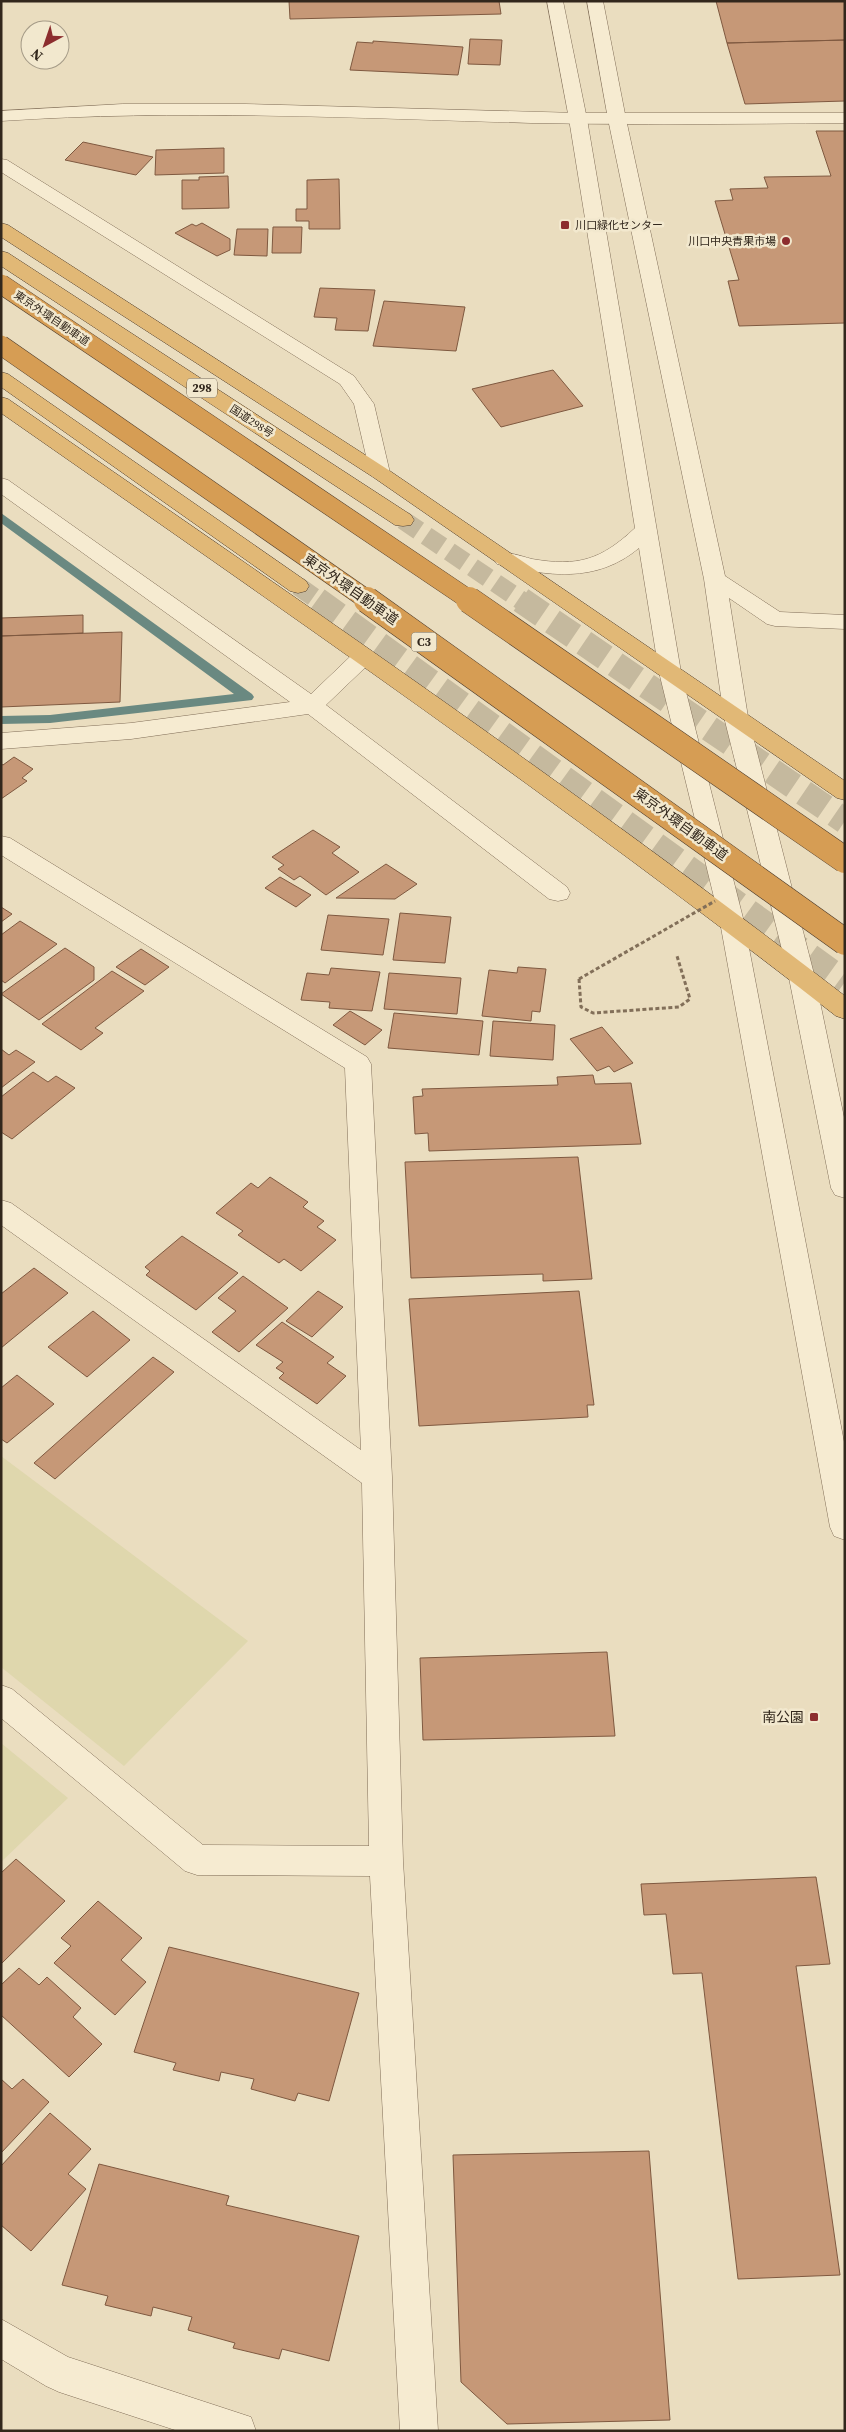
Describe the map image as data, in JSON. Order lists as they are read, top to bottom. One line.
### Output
{"streets":{"highway":["東京外環自動車道","298","国道298号","C3"]},"places":{"transit":["川口緑化センター","南公園"],"other":["川口中央青果市場"]},"north":"bottom left"}
